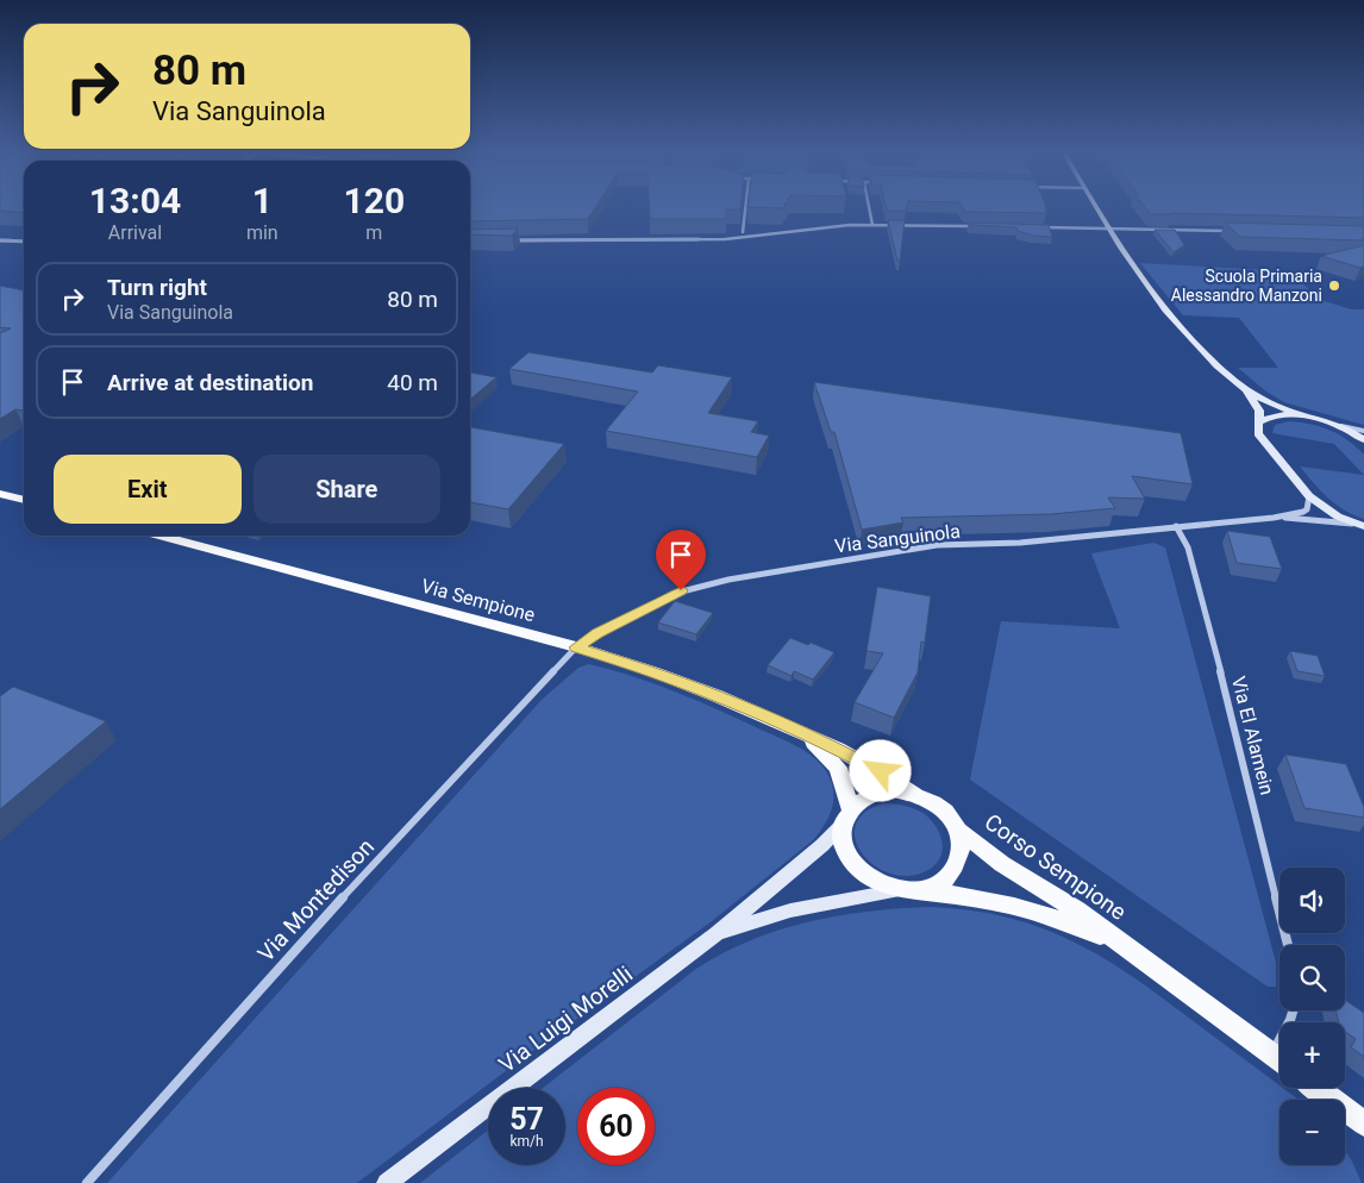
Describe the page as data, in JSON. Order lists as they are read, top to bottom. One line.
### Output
{"streets":{"main road":["Via Sempione","Corso Sempione"],"street":["Via Sanguinola","Via El Alamein","Via Montedison","Via Luigi Morelli"]},"crossings":[["Via Sanguinola","Via Sempione"],["Via Sanguinola","Via El Alamein"],["Via Sanguinola","Via Montedison"],["Via Sempione","Corso Sempione"],["Via Sempione","Via Montedison"],["Via Sempione","Via Luigi Morelli"],["Corso Sempione","Via Luigi Morelli"]],"places":["Scuola Primaria Alessandro Manzoni"],"page":{"turn":["80 m","Via Sanguinola"],"eta":["13:04","Arrival","1","min","120","m"],"list":[{"name":"Turn right","note":"Via Sanguinola","value":"80 m"},{"name":"Arrive at destination","value":"40 m"}],"buttons":["Exit","Share"],"map_buttons":["+","−"],"speed":"57 km/h","limit":"60"}}
